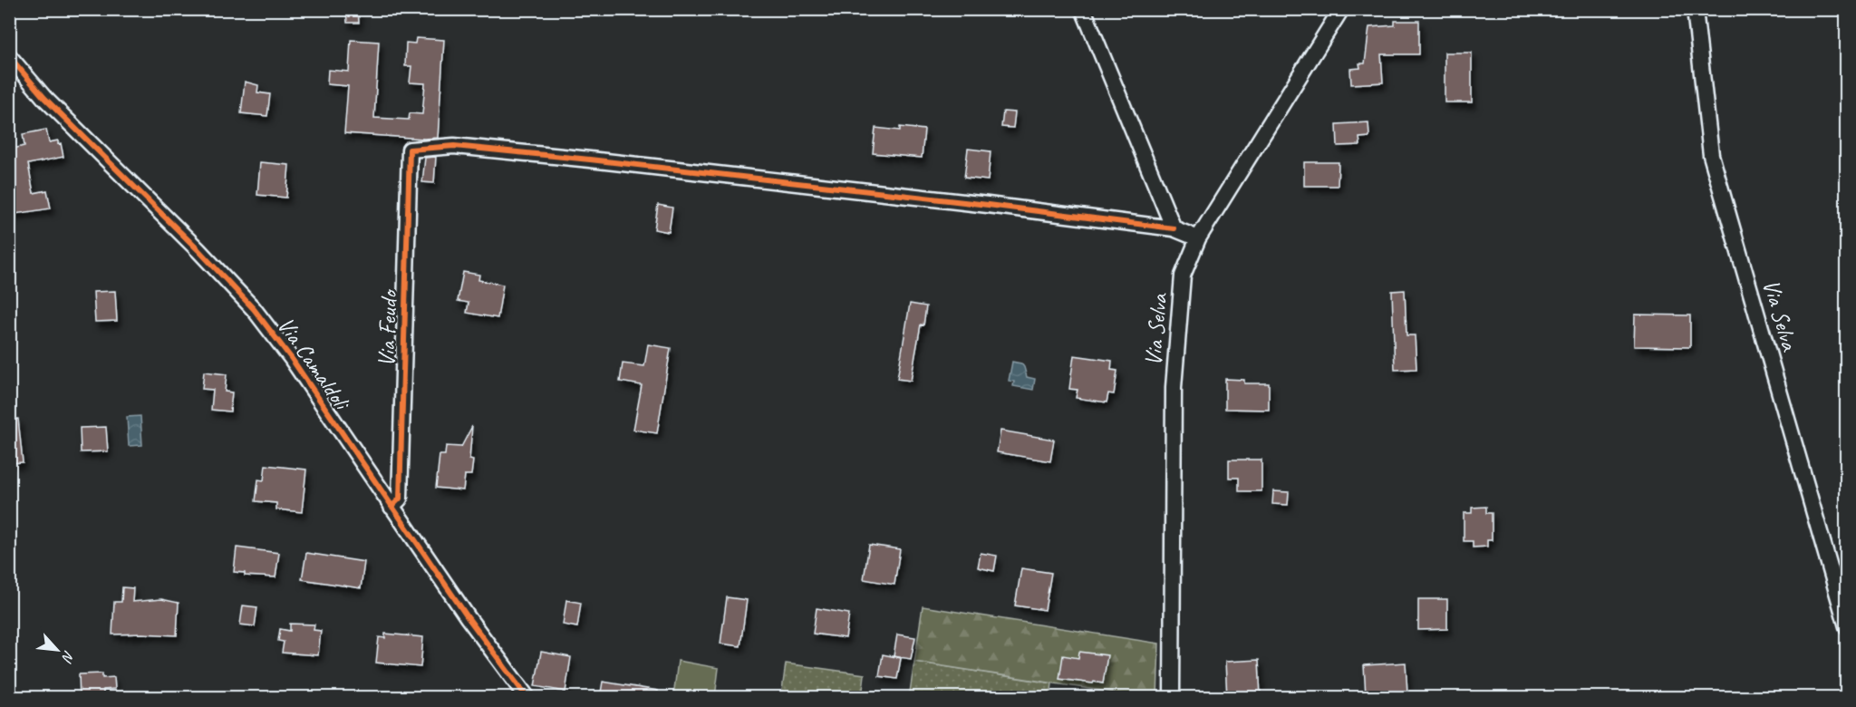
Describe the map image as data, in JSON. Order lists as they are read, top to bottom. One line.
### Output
{"streets":{"street":["Via Selva","Via Feudo","Via Camaldoli"]},"crossings":[["Via Feudo","Via Camaldoli"]],"north":"bottom right"}
